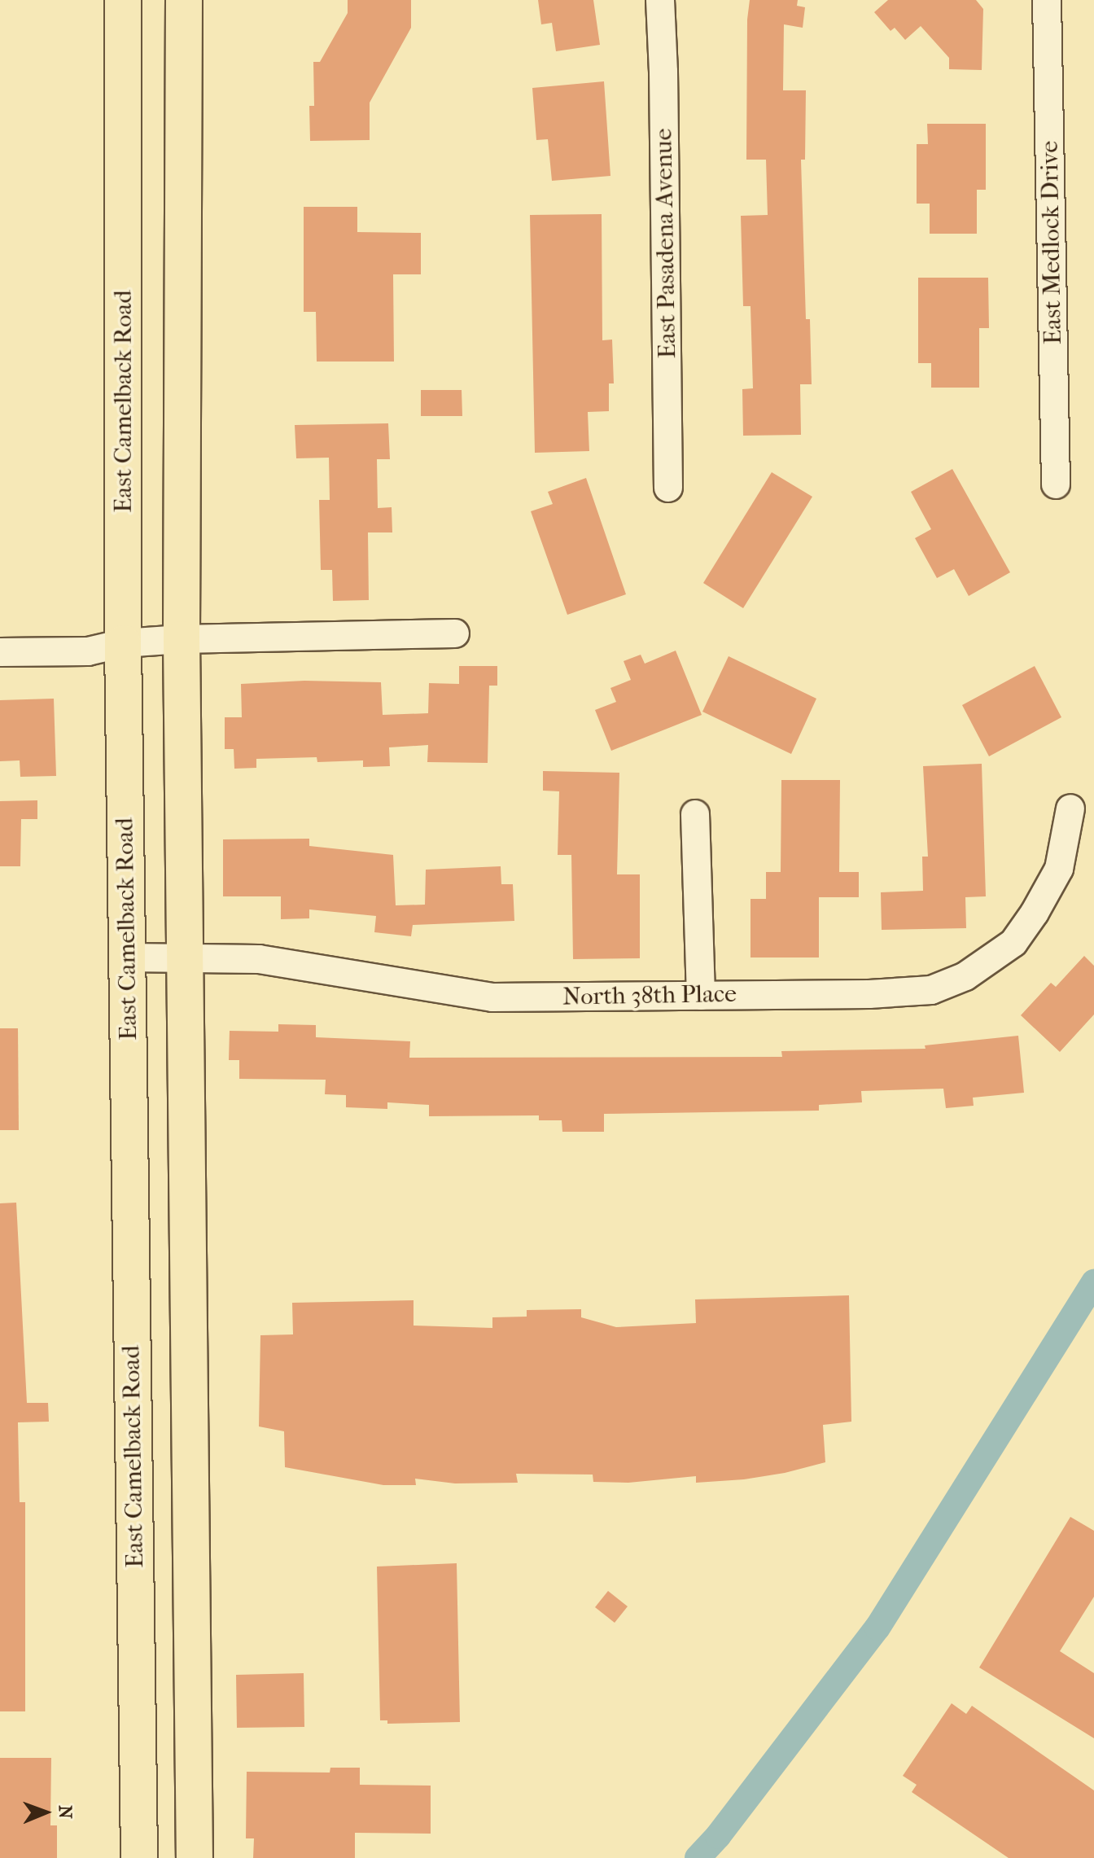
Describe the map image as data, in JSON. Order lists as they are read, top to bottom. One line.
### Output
{"streets":{"main road":["East Camelback Road"],"street":["East Medlock Drive","East Pasadena Avenue","North 38th Place"]},"crossings":[["East Camelback Road","North 38th Place"]],"north":"right"}
